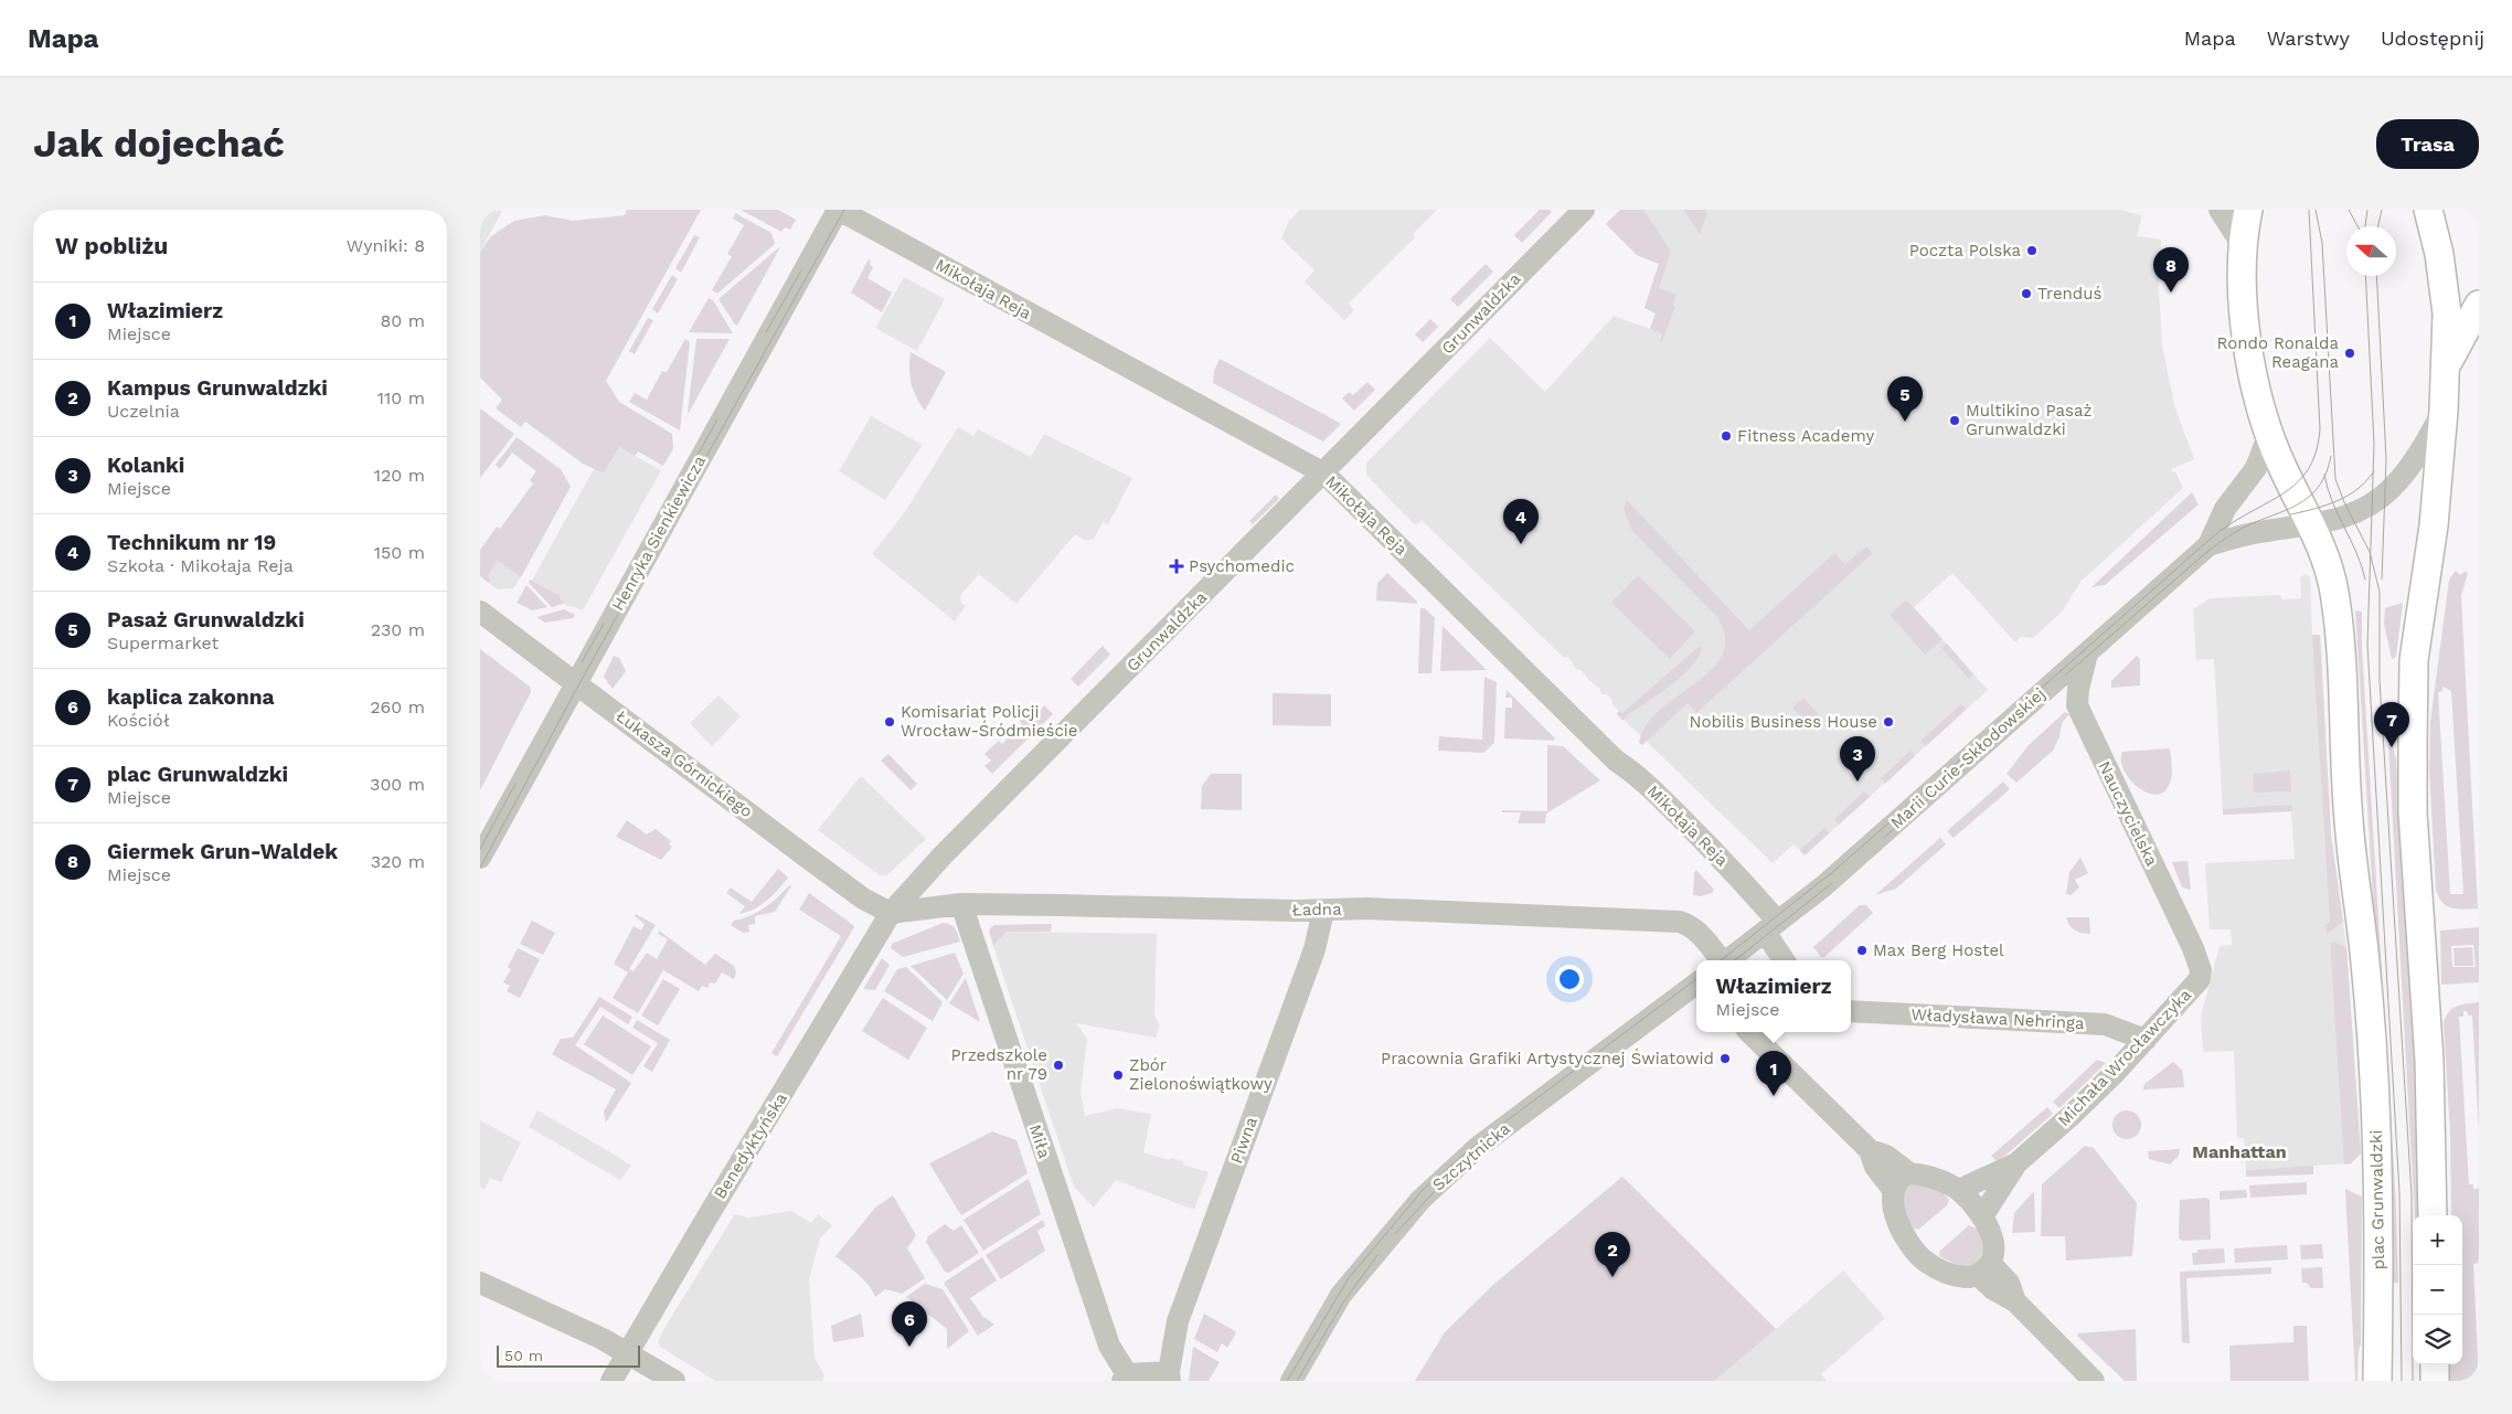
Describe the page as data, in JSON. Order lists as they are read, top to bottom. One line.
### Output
{"streets":{"main road":["plac Grunwaldzki"],"street":["Mikołaja Reja","Grunwaldzka","Henryka Sienkiewicza","Marii Curie-Skłodowskiej","Łukasza Górnickiego","Nauczycielska","Ładna","Władysława Nehringa","Michała Wrocławczyka","Piwna","Miła","Benedyktyńska","Szczytnicka"]},"crossings":[["Mikołaja Reja","Grunwaldzka"],["Mikołaja Reja","Henryka Sienkiewicza"],["Mikołaja Reja","Marii Curie-Skłodowskiej"],["Grunwaldzka","Łukasza Górnickiego"],["Grunwaldzka","Ładna"],["Grunwaldzka","Benedyktyńska"],["Henryka Sienkiewicza","Łukasza Górnickiego"],["Marii Curie-Skłodowskiej","Nauczycielska"],["Marii Curie-Skłodowskiej","plac Grunwaldzki"],["Łukasza Górnickiego","Ładna"],["Łukasza Górnickiego","Benedyktyńska"],["Nauczycielska","Michała Wrocławczyka"],["Ładna","Piwna"],["Ładna","Miła"],["Ładna","Benedyktyńska"],["Władysława Nehringa","Michała Wrocławczyka"],["Piwna","Miła"]],"districts":["Manhattan"],"places":{"other":["Poczta Polska","Trenduś","Rondo Ronalda Reagana","Multikino Pasaż Grunwaldzki","Fitness Academy","Komisariat Policji Wrocław-Śródmieście","Nobilis Business House","Max Berg Hostel","Pracownia Grafiki Artystycznej Światowid","Przedszkole nr 79","Zbór Zielonoświątkowy"],"health":["Psychomedic"]},"scale_bar":"50 m","north":"left","page":{"header":"Mapa","nav":["Mapa","Warstwy","Udostępnij"],"buttons":"Trasa","title":"Jak dojechać","heading":["W pobliżu","Wyniki: 8"],"pins":["8","5","4","7","3","1","2","6"],"list":[{"mark":"1","name":"Włazimierz","note":"Miejsce","value":"80 m"},{"mark":"2","name":"Kampus Grunwaldzki","note":"Uczelnia","value":"110 m"},{"mark":"3","name":"Kolanki","note":"Miejsce","value":"120 m"},{"mark":"4","name":"Technikum nr 19","note":"Szkoła · Mikołaja Reja","value":"150 m"},{"mark":"5","name":"Pasaż Grunwaldzki","note":"Supermarket","value":"230 m"},{"mark":"6","name":"kaplica zakonna","note":"Kościół","value":"260 m"},{"mark":"7","name":"plac Grunwaldzki","note":"Miejsce","value":"300 m"},{"mark":"8","name":"Giermek Grun-Waldek","note":"Miejsce","value":"320 m"}],"popup":["Włazimierz","Miejsce"],"map_buttons":["+","−"],"scale":"50 m"}}
